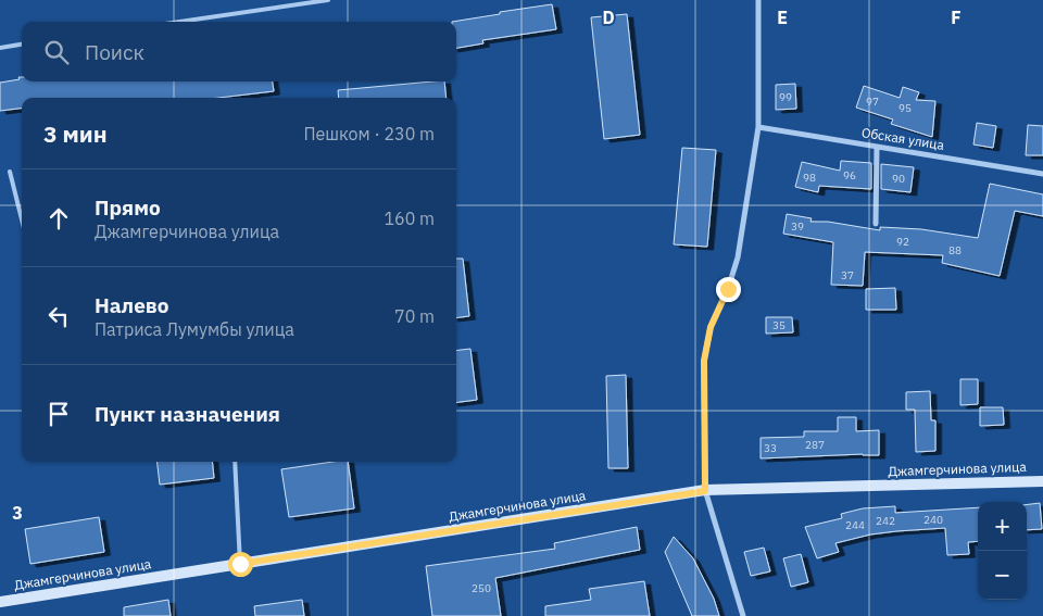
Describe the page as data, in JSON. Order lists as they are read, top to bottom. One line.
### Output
{"streets":{"street":["Обская улица","Джамгерчинова улица"]},"house_numbers":["99","97","95","96","98","90","39","92","88","37","35","287","33","240","242","244","250"],"page":{"search":"Поиск","heading":["3 мин","Пешком · 230 m"],"list":[["Прямо","Джамгерчинова улица","160 m"],["Налево","Патриса Лумумбы улица","70 m"],"Пункт назначения"],"map_buttons":["+","−"]},"grid":{"columns":["D","E","F"],"rows":["3"]}}
